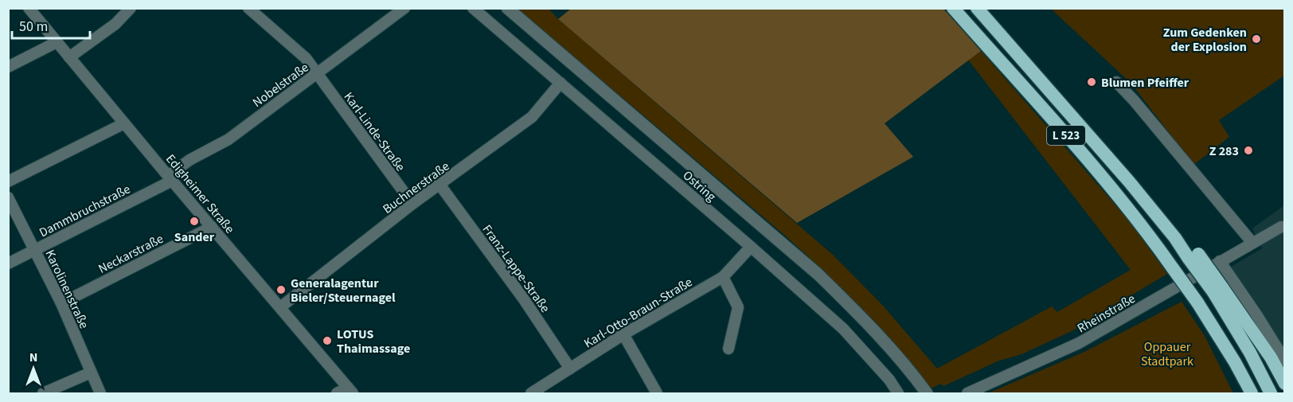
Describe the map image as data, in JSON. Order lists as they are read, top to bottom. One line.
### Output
{"streets":{"highway":["L 523"],"street":["Nobelstraße","Karl-Linde-Straße","Ostring","Buchnerstraße","Edigheimer Straße","Dammbruchstraße","Neckarstraße","Franz-Lappe-Straße","Karolinenstraße","Karl-Otto-Braun-Straße","Rheinstraße"]},"crossings":[["Nobelstraße","Karl-Linde-Straße"],["Nobelstraße","Edigheimer Straße"],["Nobelstraße","Dammbruchstraße"],["Karl-Linde-Straße","Buchnerstraße"],["Ostring","Buchnerstraße"],["Ostring","Karl-Otto-Braun-Straße"],["Buchnerstraße","Edigheimer Straße"],["Buchnerstraße","Franz-Lappe-Straße"],["Edigheimer Straße","Dammbruchstraße"],["Edigheimer Straße","Neckarstraße"],["Dammbruchstraße","Karolinenstraße"],["Neckarstraße","Karolinenstraße"],["Franz-Lappe-Straße","Karl-Otto-Braun-Straße"]],"parks":["Oppauer Stadtpark"],"places":["Zum Gedenken der Explosion","Blumen Pfeiffer","Z 283","Sander","Generalagentur Bieler/Steuernagel","LOTUS Thaimassage"],"scale_bar":"50 m","north":"top"}
